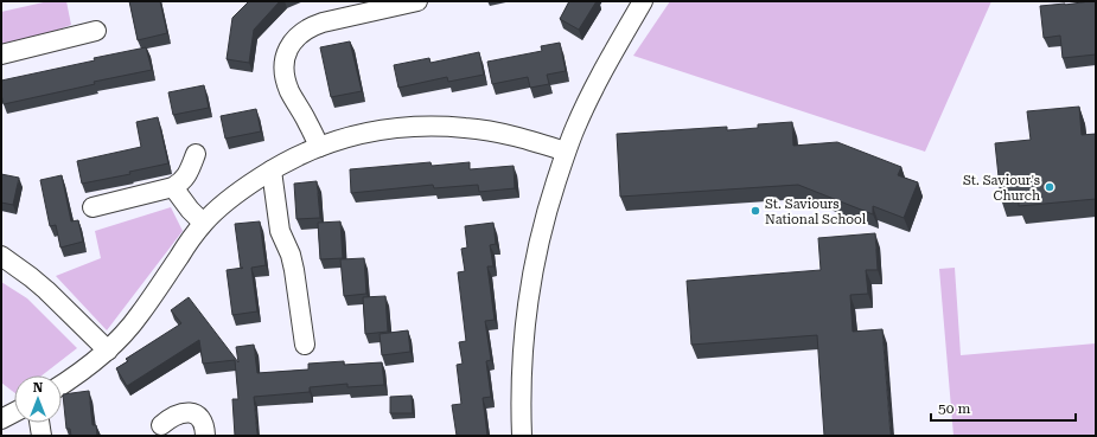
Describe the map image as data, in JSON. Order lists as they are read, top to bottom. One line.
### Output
{"places":["St. Saviour's Church","St. Saviours National School"],"scale_bar":"50 m","north":"top"}
